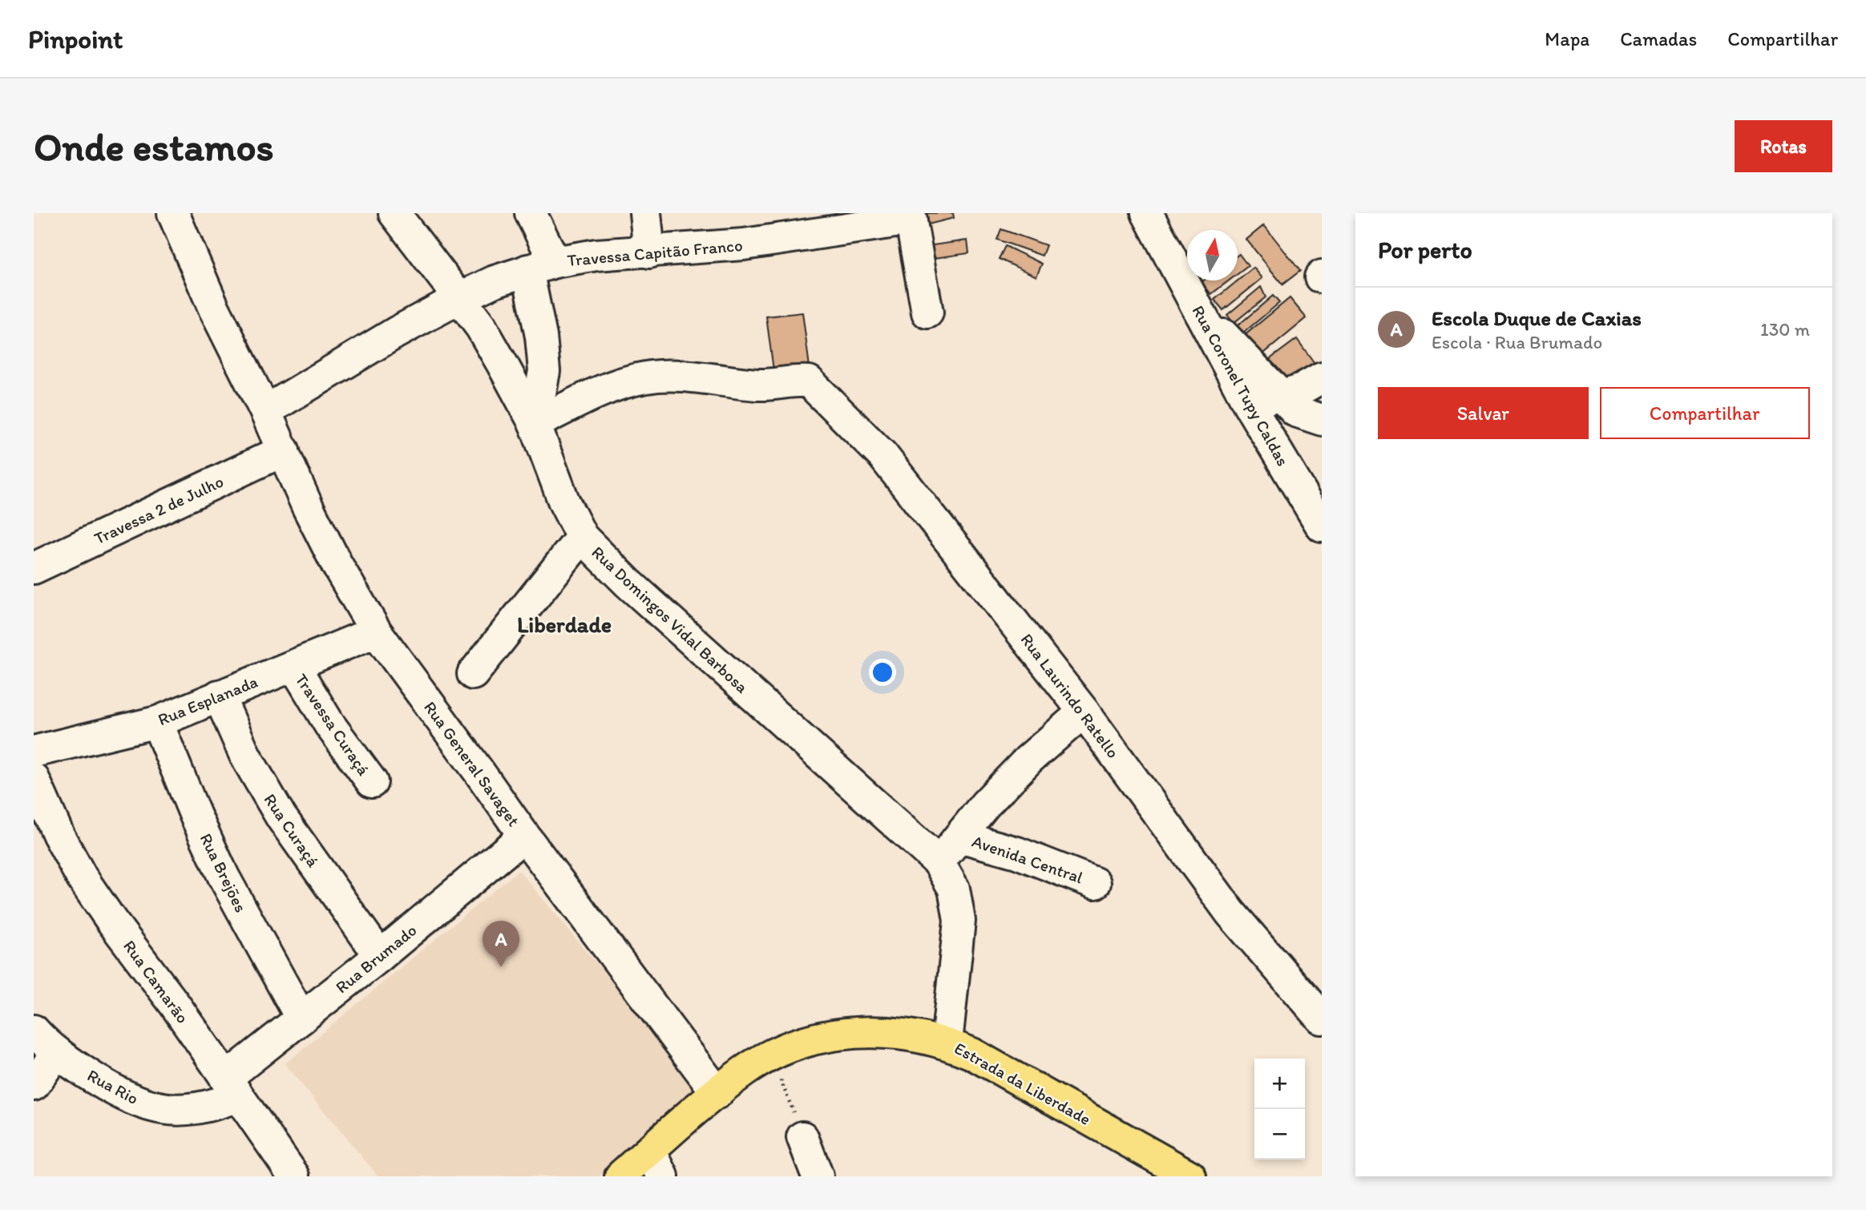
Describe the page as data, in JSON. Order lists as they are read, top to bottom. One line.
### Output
{"streets":{"main road":["Estrada da Liberdade"],"street":["Travessa Capitão Franco","Rua Coronel Tupy Caldas","Travessa 2 de Julho","Rua Domingos Vidal Barbosa","Rua Laurindo Ratello","Rua Esplanada","Travessa Curaçá","Rua General Savaget","Rua Curaçá","Avenida Central","Rua Brejões","Rua Brumado","Rua Camarão","Rua Rio"]},"crossings":[["Travessa Capitão Franco","Rua Domingos Vidal Barbosa"],["Travessa Capitão Franco","Rua General Savaget"],["Travessa 2 de Julho","Rua General Savaget"],["Rua Domingos Vidal Barbosa","Rua Laurindo Ratello"],["Rua Domingos Vidal Barbosa","Estrada da Liberdade"],["Rua Esplanada","Travessa Curaçá"],["Rua Esplanada","Rua General Savaget"],["Rua Esplanada","Rua Curaçá"],["Rua Esplanada","Rua Brejões"],["Rua General Savaget","Rua Brumado"],["Rua General Savaget","Estrada da Liberdade"],["Rua Curaçá","Rua Brumado"],["Rua Brejões","Rua Brumado"],["Rua Brumado","Rua Camarão"],["Rua Brumado","Rua Rio"],["Rua Camarão","Rua Rio"]],"districts":["Liberdade"],"north":"top","page":{"header":"Pinpoint","nav":["Mapa","Camadas","Compartilhar"],"buttons":["Rotas",["Salvar","Compartilhar"]],"title":"Onde estamos","heading":"Por perto","list":[{"mark":"A","name":"Escola Duque de Caxias","note":"Escola · Rua Brumado","value":"130 m"}],"pins":"A","map_buttons":["+","−"]}}
